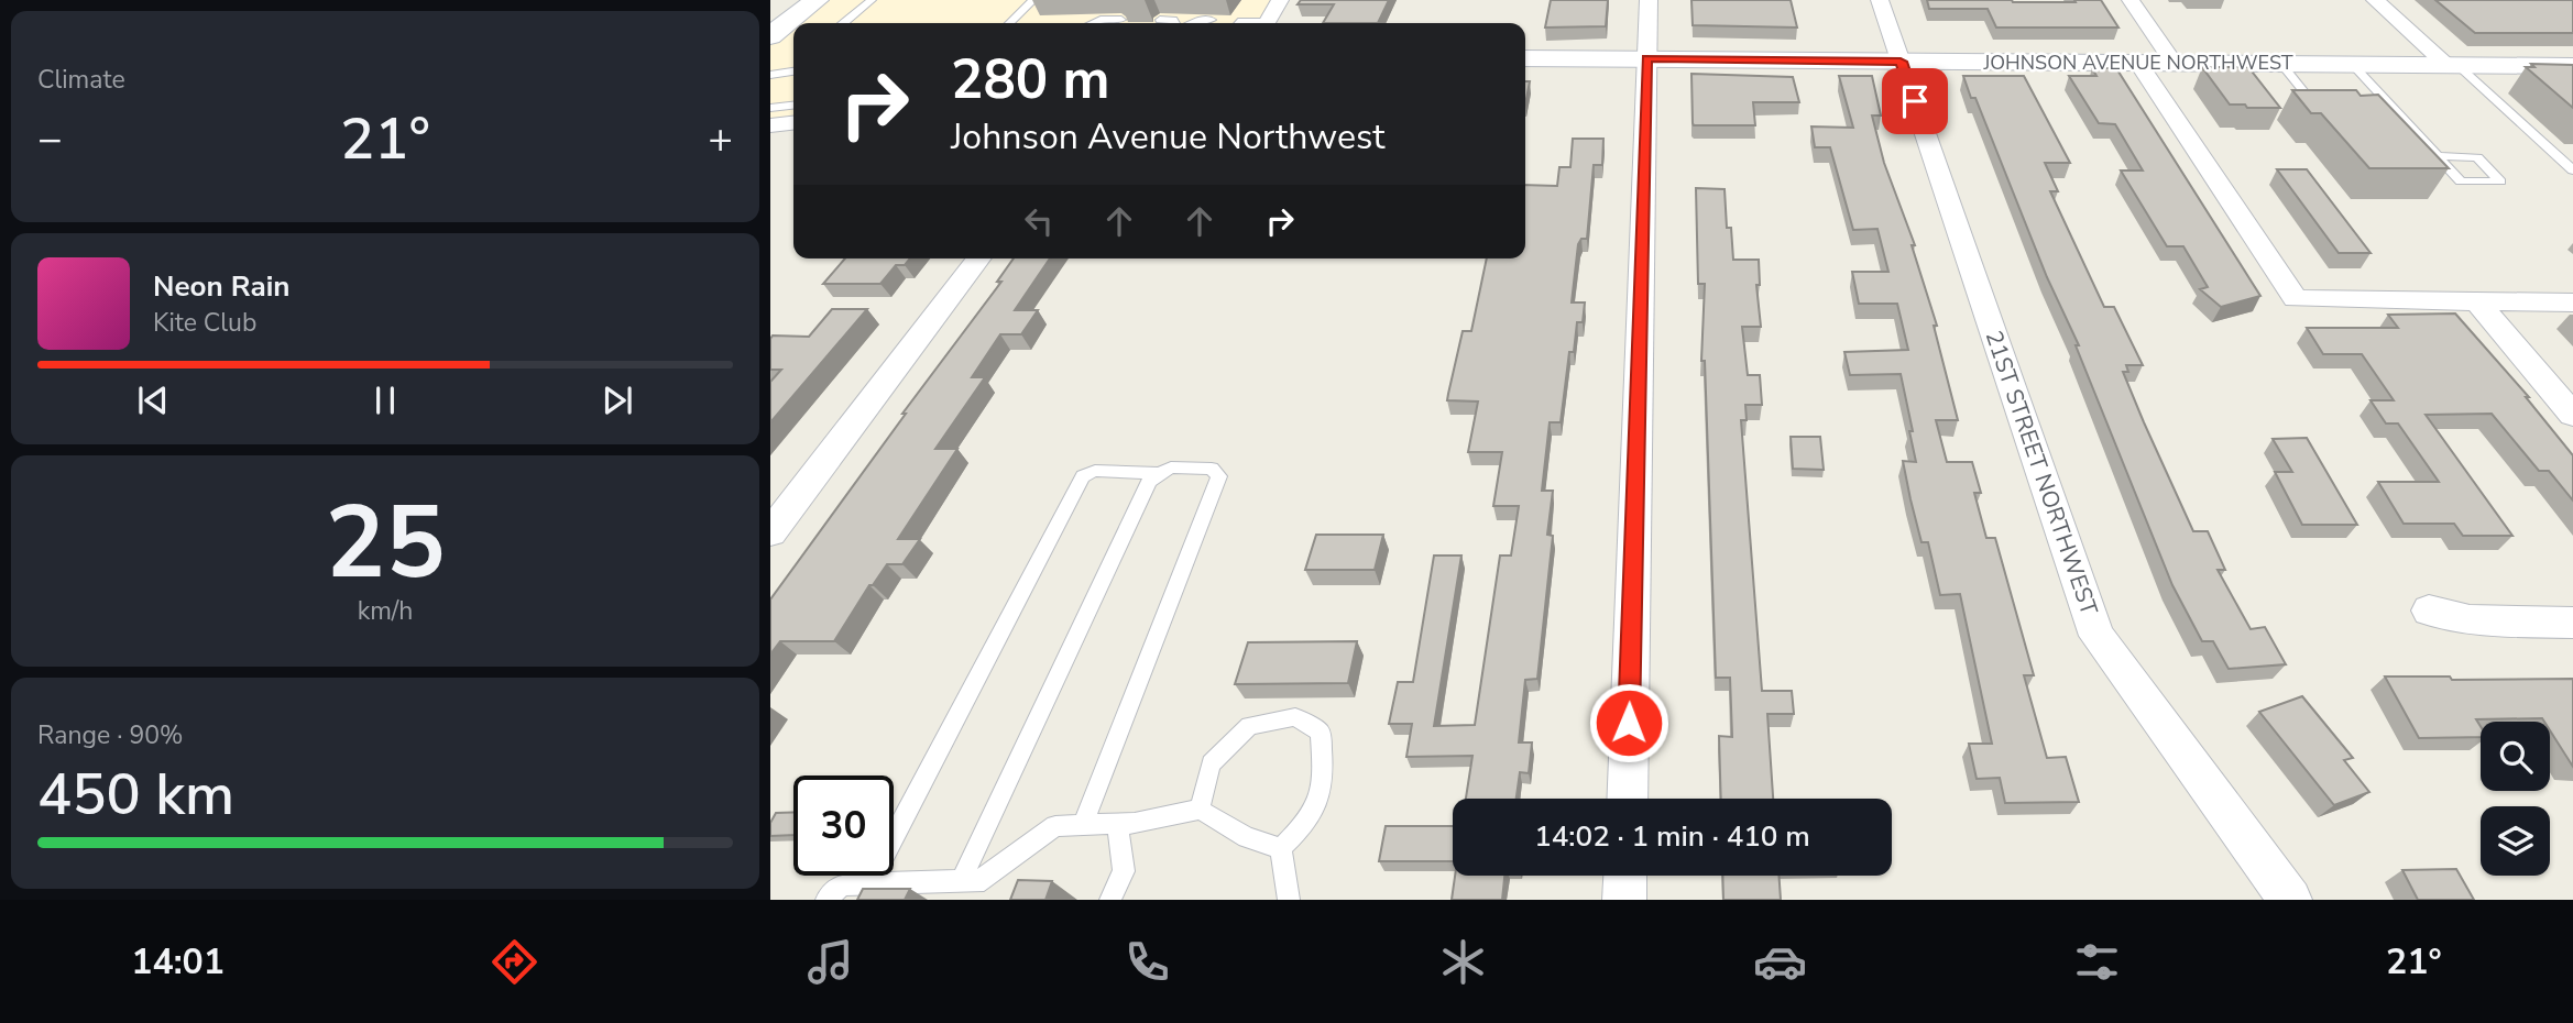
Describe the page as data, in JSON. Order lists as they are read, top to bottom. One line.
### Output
{"streets":{"street":["JOHNSON AVENUE NORTHWEST","21ST STREET NORTHWEST"]},"crossings":[["JOHNSON AVENUE NORTHWEST","21ST STREET NORTHWEST"]],"page":{"tile":["Climate",["25","km/h"],["Range · 90%","450 km"]],"turn":["280 m","Johnson Avenue Northwest"],"heat":["−","21°","+"],"song":["Neon Rain","Kite Club"],"limit":"30","trip":"14:02 · 1 min · 410 m","tabs":["14:01","21°"]}}
